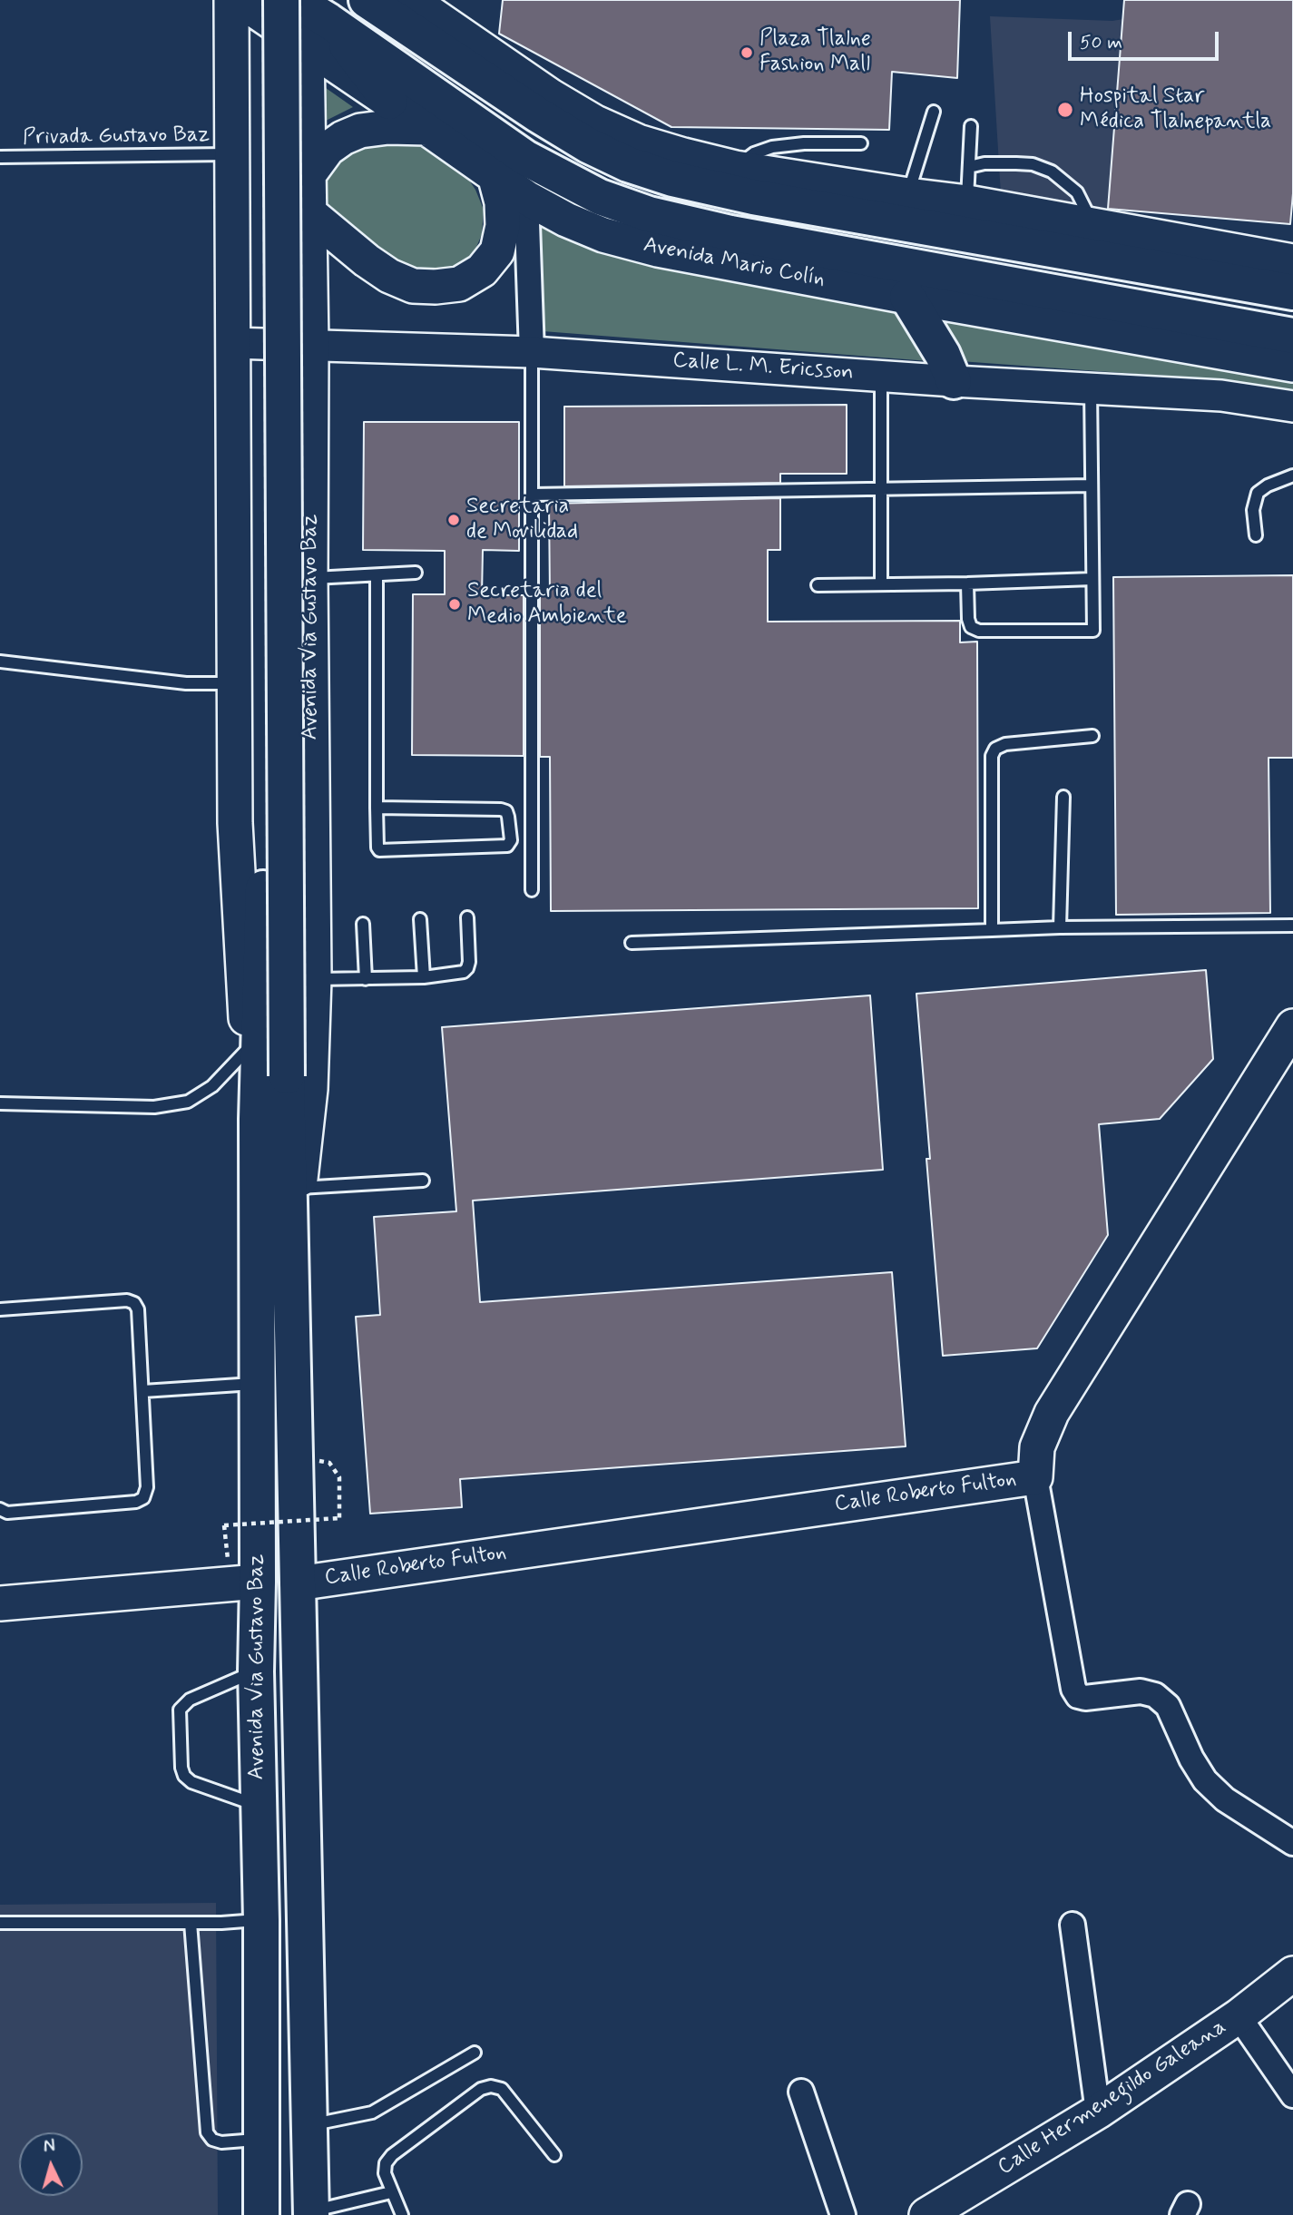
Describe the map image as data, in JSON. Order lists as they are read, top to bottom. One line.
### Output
{"streets":{"main road":["Avenida Mario Colín","Avenida Via Gustavo Baz","Calle Roberto Fulton","Calle Hermenegildo Galeana"],"street":["Calle L. M. Ericsson"],"lane":["Privada Gustavo Baz"]},"crossings":[["Privada Gustavo Baz","Avenida Via Gustavo Baz"],["Avenida Mario Colín","Avenida Via Gustavo Baz"],["Calle L. M. Ericsson","Avenida Via Gustavo Baz"],["Avenida Via Gustavo Baz","Calle Roberto Fulton"]],"places":["Plaza Tlalne Fashion Mall","Hospital Star Médica Tlalnepantla","Secretaria de Movilidad","Secretaria del Medio Ambiente"],"scale_bar":"50 m","north":"top"}
